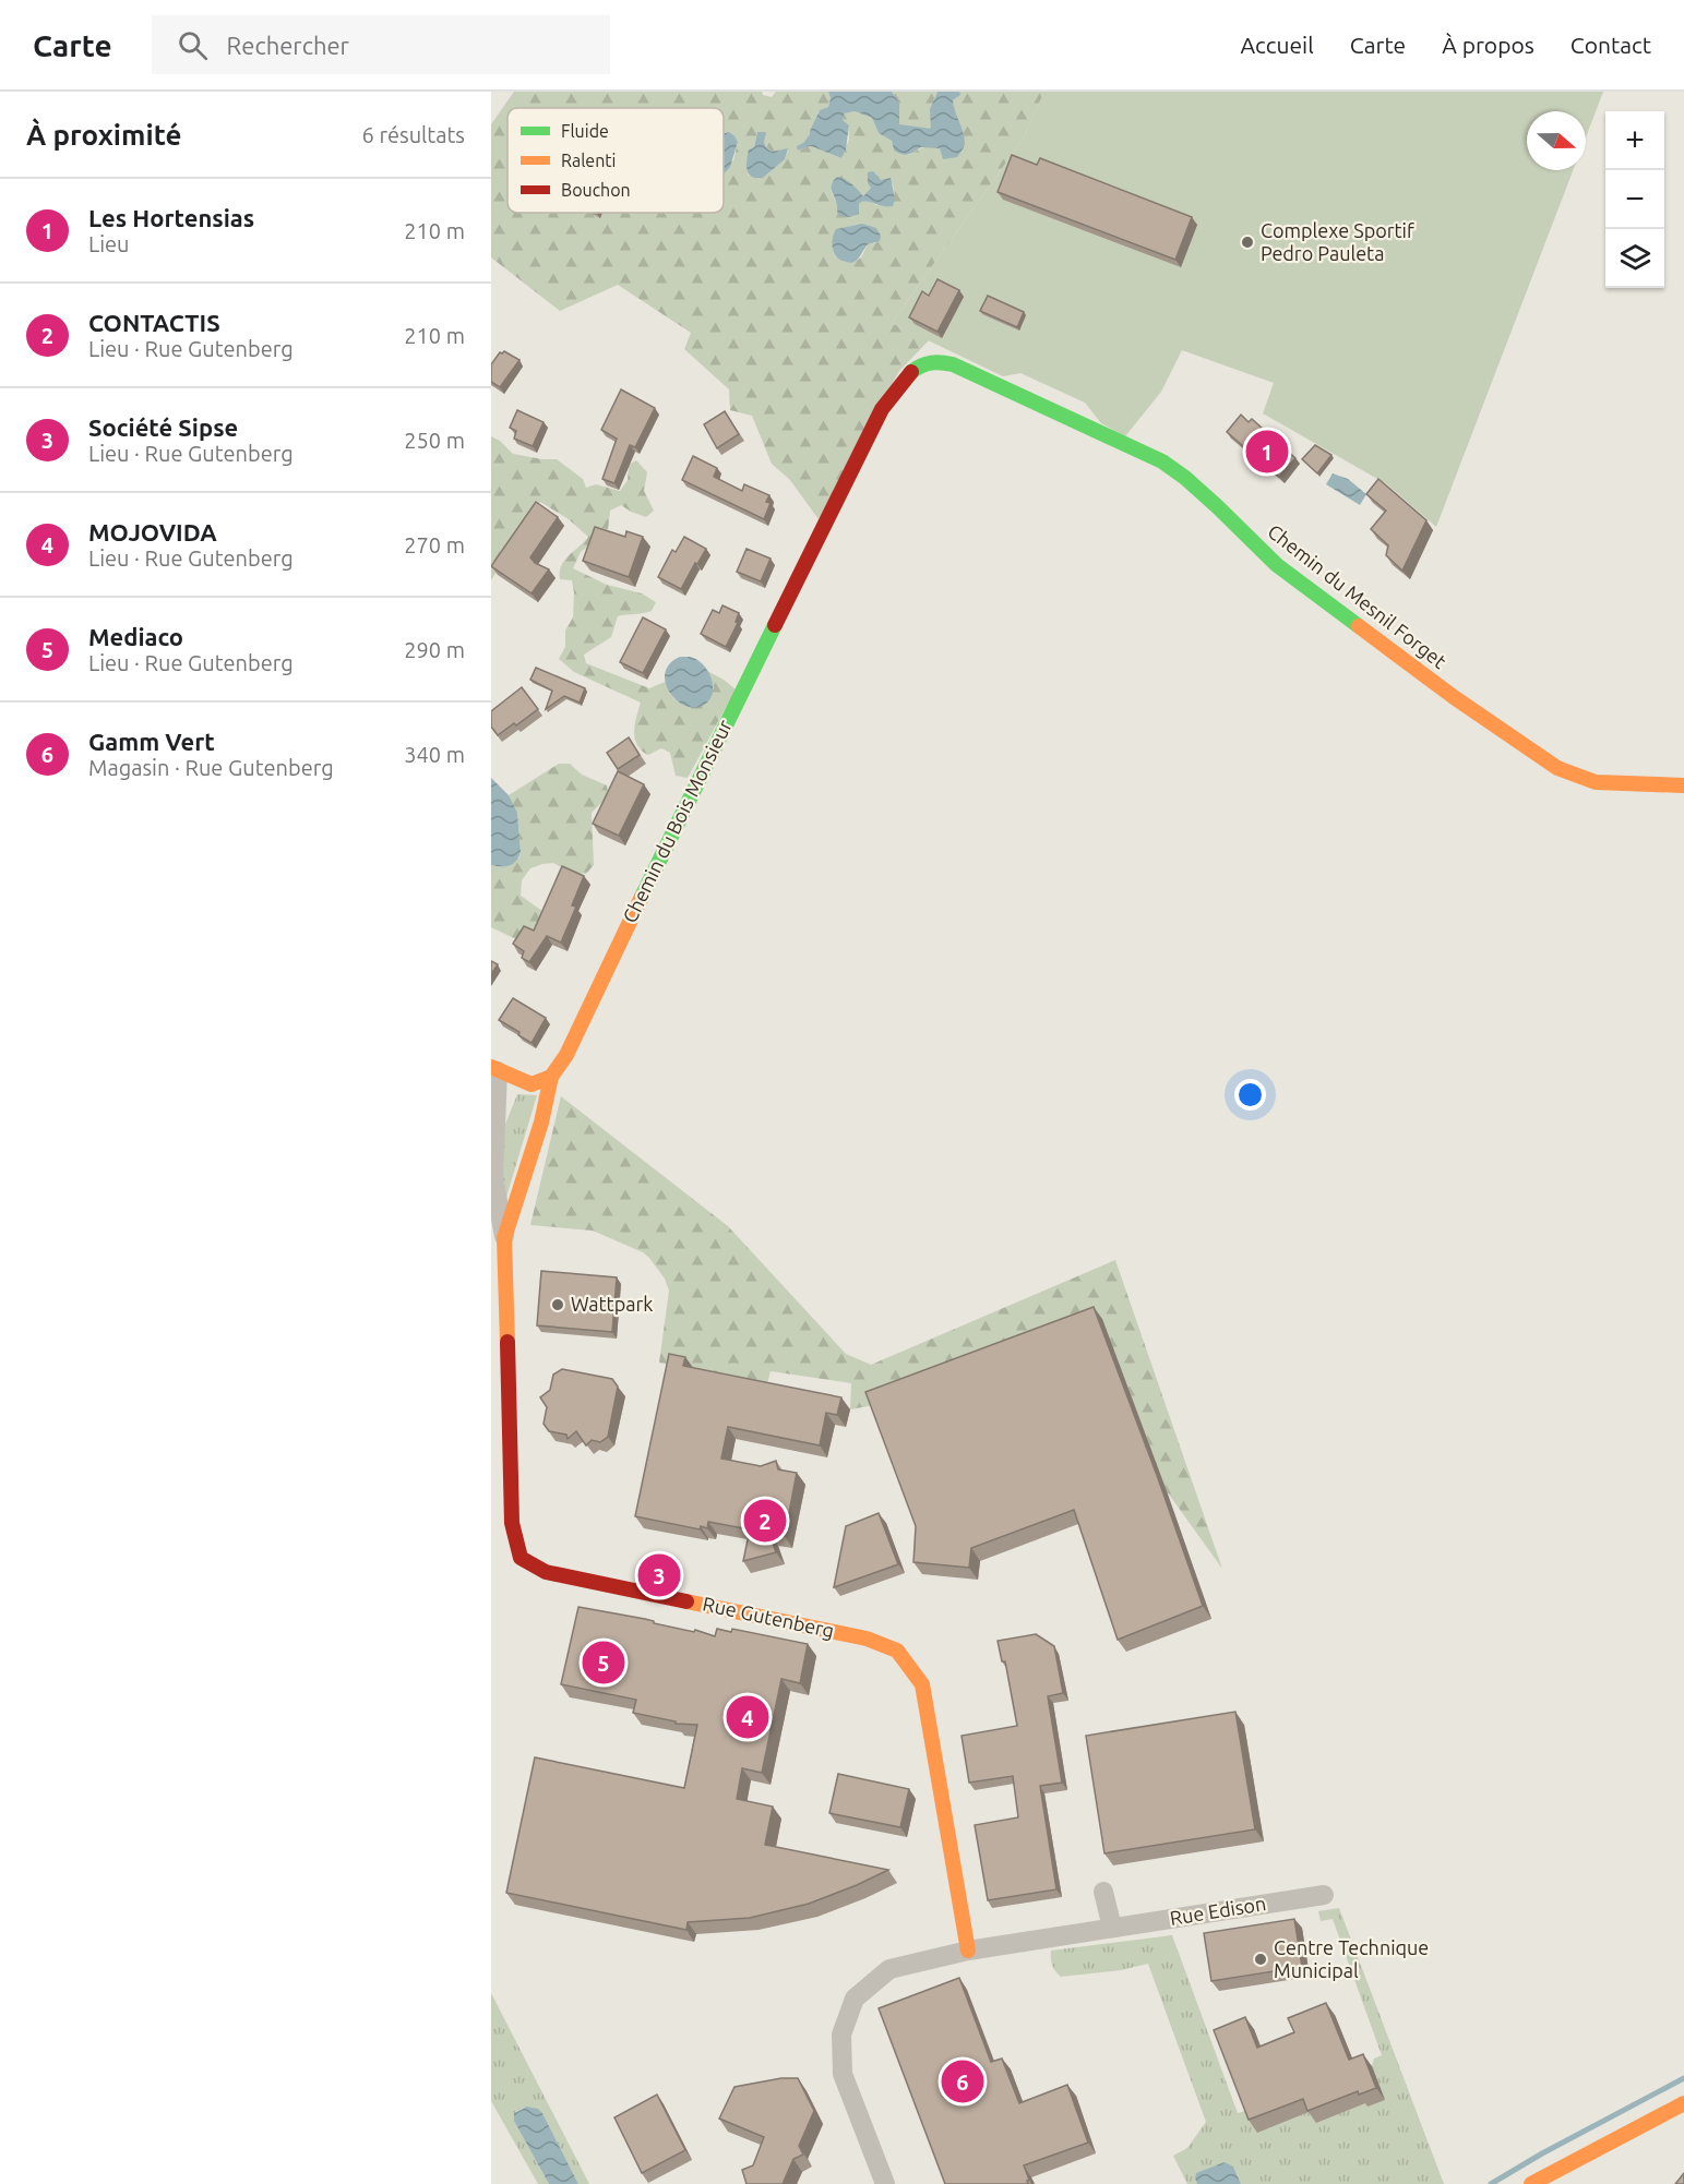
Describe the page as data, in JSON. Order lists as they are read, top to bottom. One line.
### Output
{"streets":{"street":["Chemin du Mesnil Forget","Chemin du Bois Monsieur","Rue Gutenberg","Rue Edison"]},"crossings":[["Chemin du Mesnil Forget","Chemin du Bois Monsieur"],["Chemin du Bois Monsieur","Rue Gutenberg"],["Rue Gutenberg","Rue Edison"]],"places":["Complexe Sportif Pedro Pauleta","Wattpark","Centre Technique Municipal"],"legend":["Fluide","Ralenti","Bouchon"],"north":"right","page":{"header":"Carte","search":"Rechercher","nav":["Accueil","Carte","À propos","Contact"],"heading":["À proximité","6 résultats"],"map_buttons":["+","−"],"list":[{"mark":"1","name":"Les Hortensias","note":"Lieu","value":"210 m"},{"mark":"2","name":"CONTACTIS","note":"Lieu · Rue Gutenberg","value":"210 m"},{"mark":"3","name":"Société Sipse","note":"Lieu · Rue Gutenberg","value":"250 m"},{"mark":"4","name":"MOJOVIDA","note":"Lieu · Rue Gutenberg","value":"270 m"},{"mark":"5","name":"Mediaco","note":"Lieu · Rue Gutenberg","value":"290 m"},{"mark":"6","name":"Gamm Vert","note":"Magasin · Rue Gutenberg","value":"340 m"}],"pins":["1","2","3","5","4","6"]}}
